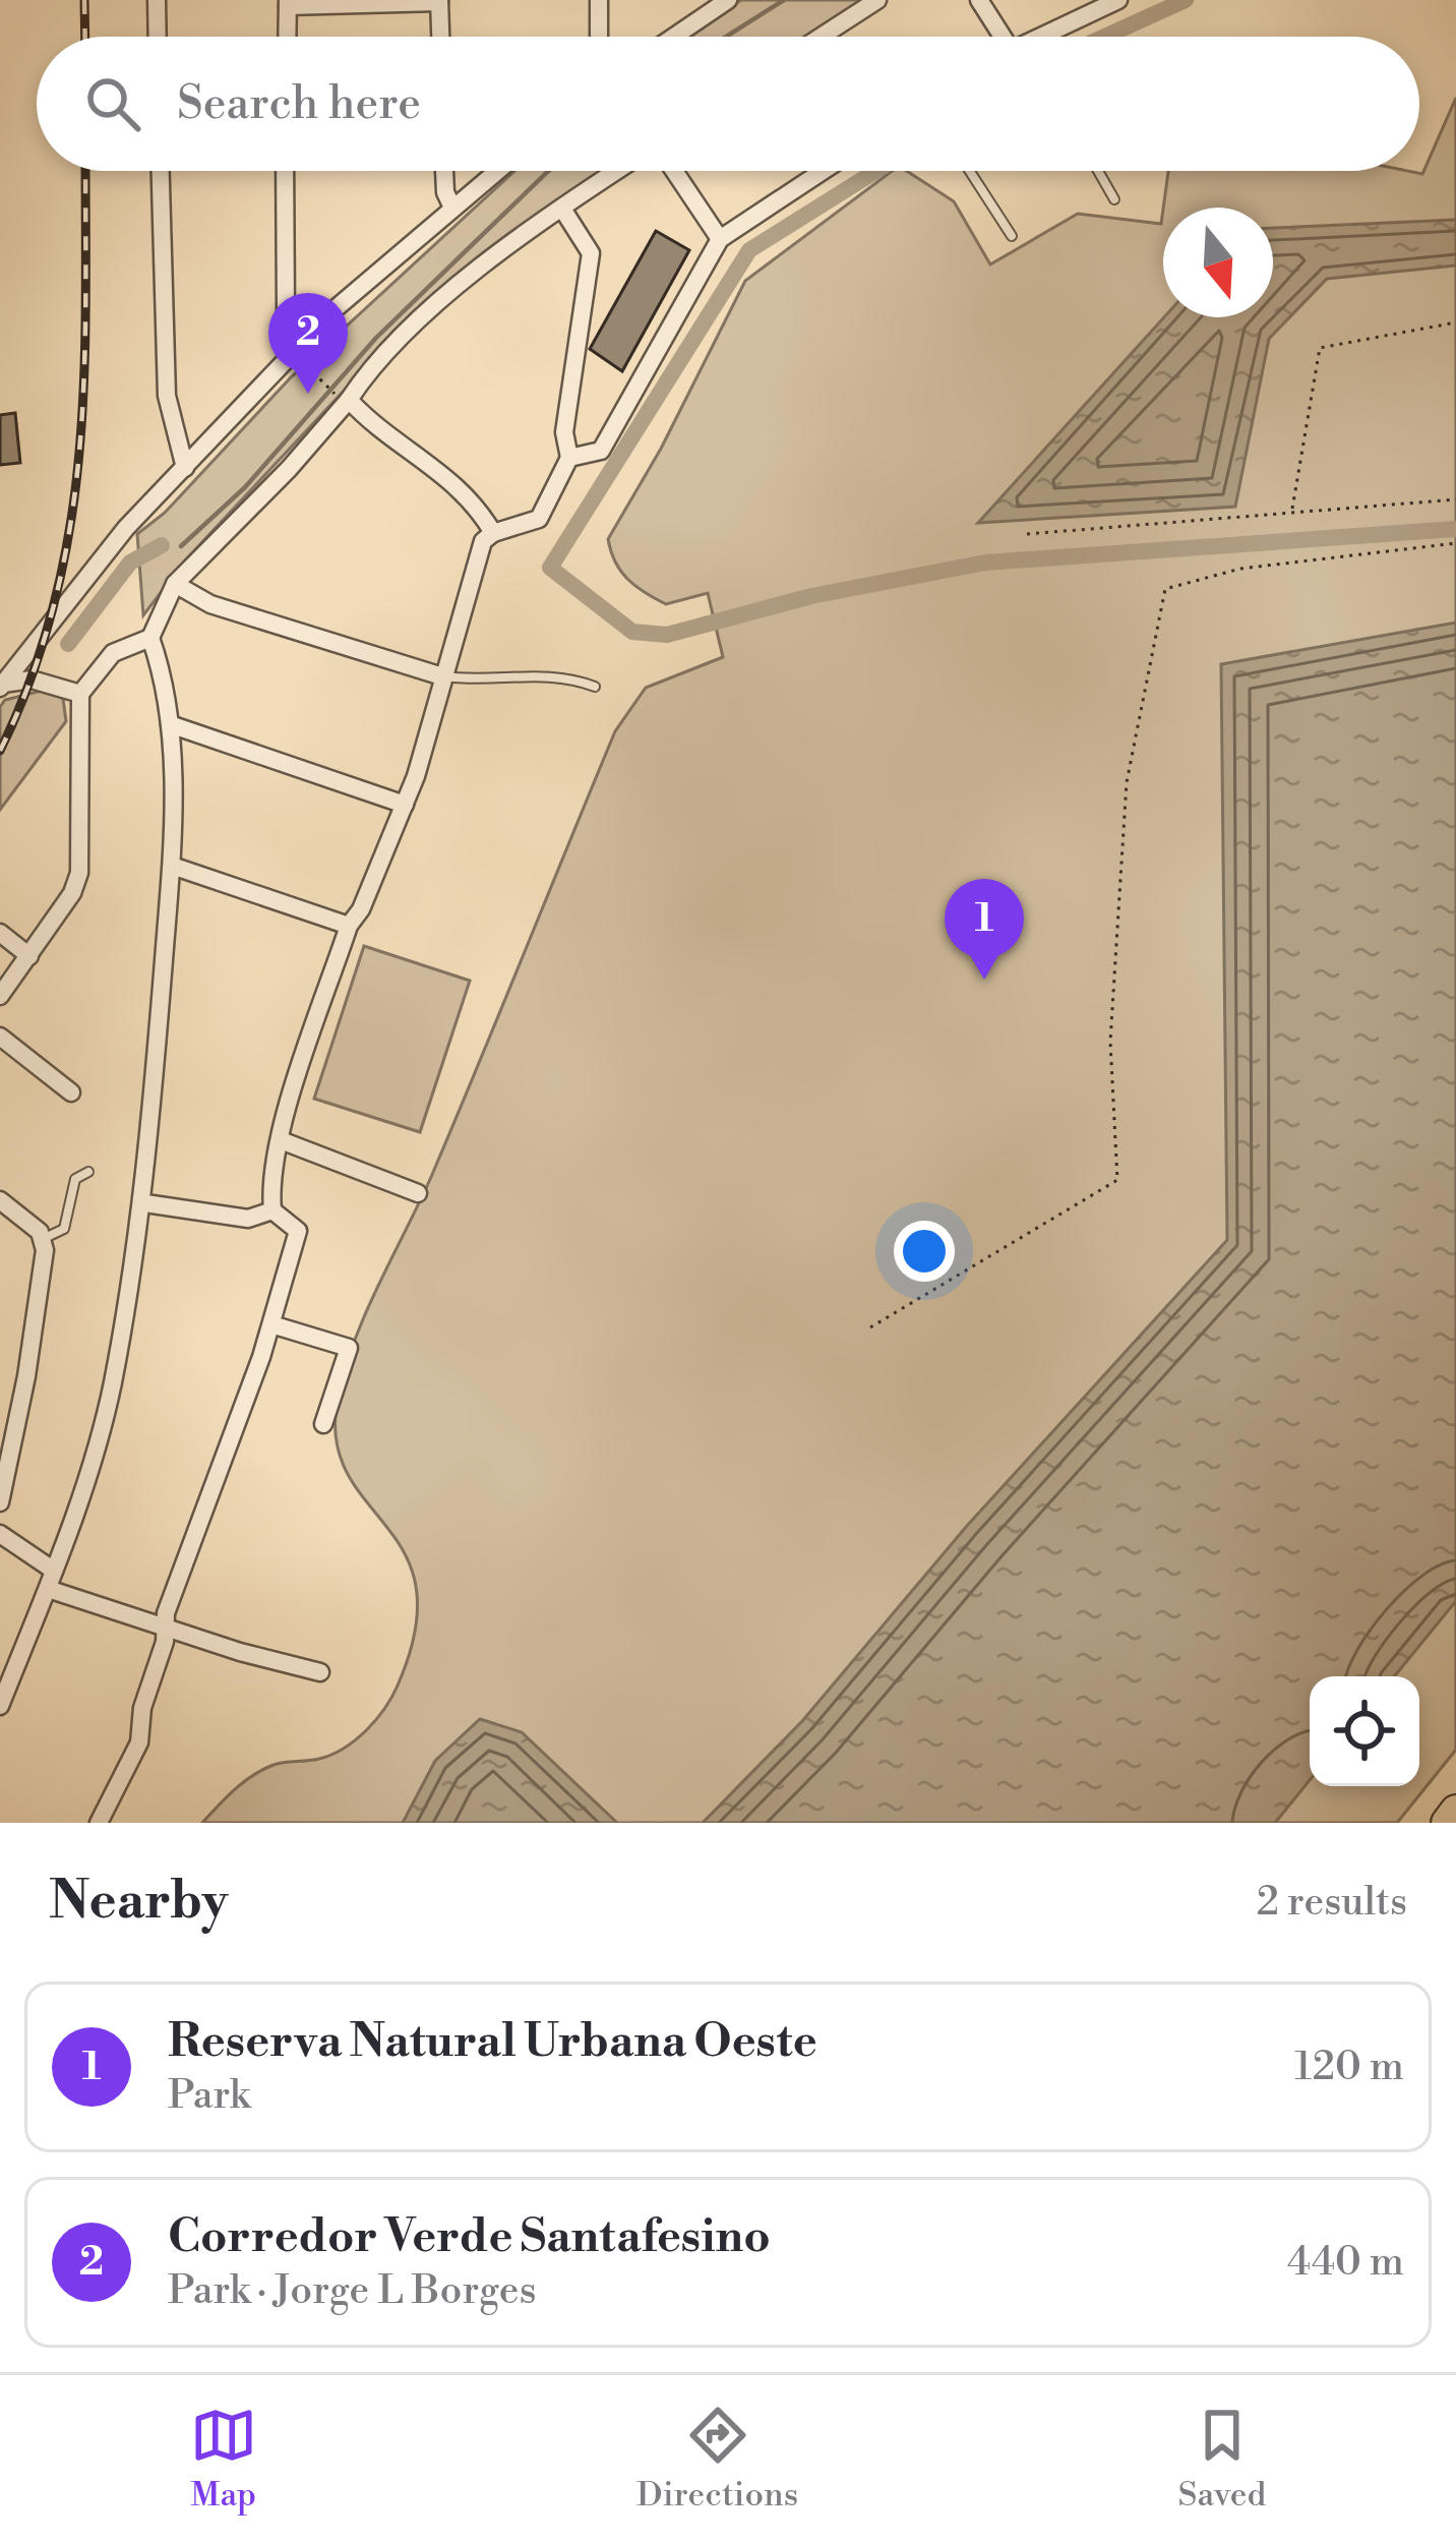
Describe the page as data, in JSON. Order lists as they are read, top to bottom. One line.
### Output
{"north":"bottom","page":{"search":"Search here","pins":["2","1"],"heading":["Nearby","2 results"],"list":[{"mark":"1","name":"Reserva Natural Urbana Oeste","note":"Park","value":"120 m"},{"mark":"2","name":"Corredor Verde Santafesino","note":"Park · Jorge L Borges","value":"440 m"}],"nav":["Map","Directions","Saved"]}}
